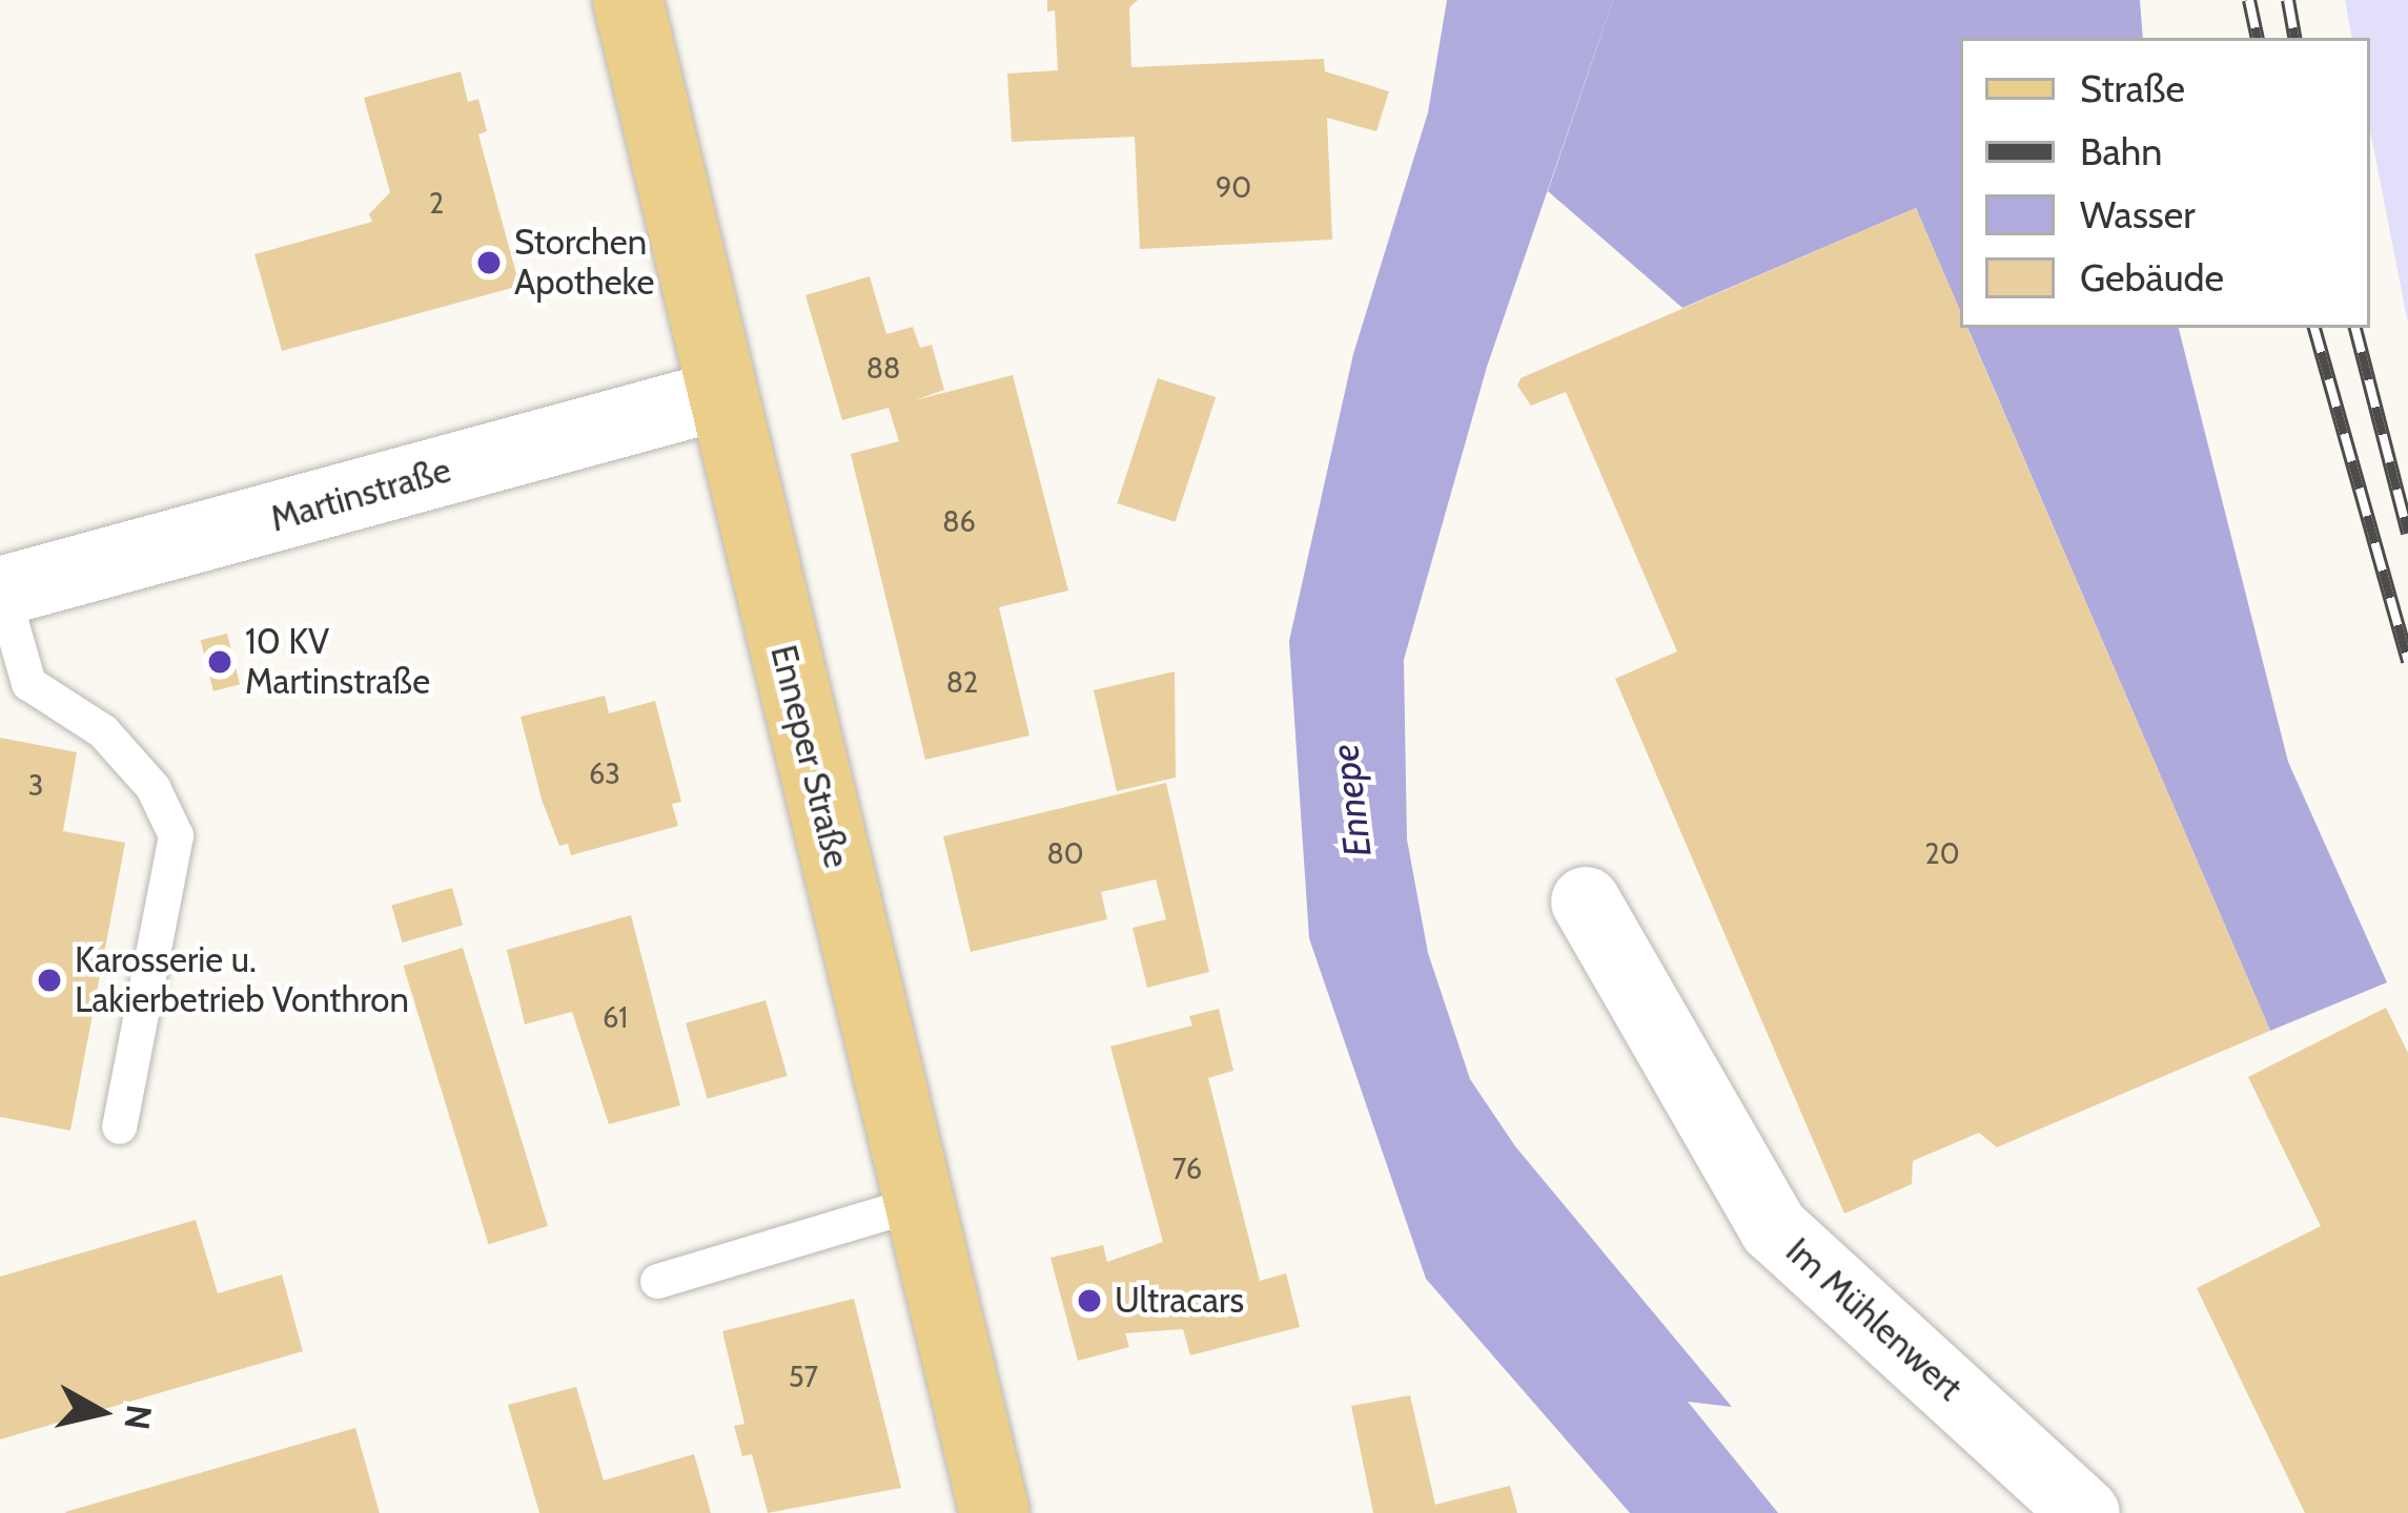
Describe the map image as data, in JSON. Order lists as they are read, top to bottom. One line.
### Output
{"streets":{"main road":["Enneper Straße"],"street":["Martinstraße","Im Mühlenwert"]},"crossings":[["Martinstraße","Enneper Straße"]],"water":["Ennepe"],"places":["Storchen Apotheke","10 KV Martinstraße","Karosserie u. Lakierbetrieb Vonthron","Ultracars"],"house_numbers":["90","2","88","86","82","63","3","80","20","61","76","57"],"legend":["Straße","Bahn","Wasser","Gebäude"],"north":"right"}
